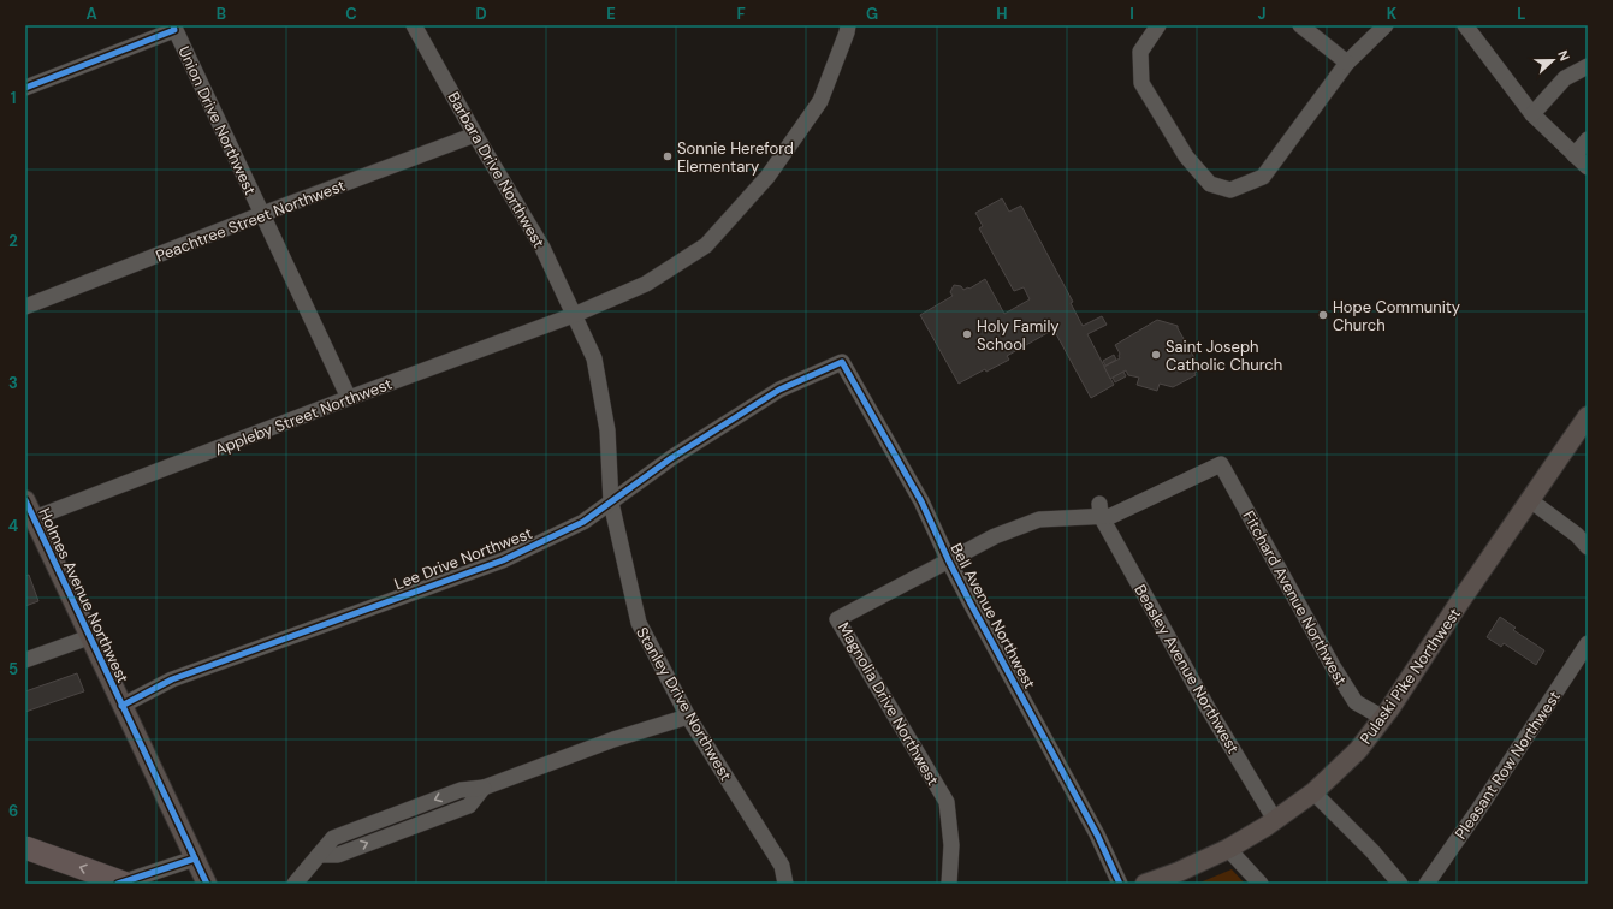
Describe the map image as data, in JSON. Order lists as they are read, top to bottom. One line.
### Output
{"streets":{"main road":["Holmes Avenue Northwest","Pulaski Pike Northwest"],"street":["Union Drive Northwest","Barbara Drive Northwest","Peachtree Street Northwest","Appleby Street Northwest","Lee Drive Northwest","Fitchard Avenue Northwest","Bell Avenue Northwest","Beasley Avenue Northwest","Stanley Drive Northwest","Magnolia Drive Northwest","Pleasant Row Northwest"]},"crossings":[["Union Drive Northwest","Peachtree Street Northwest"],["Union Drive Northwest","Appleby Street Northwest"],["Barbara Drive Northwest","Peachtree Street Northwest"],["Barbara Drive Northwest","Appleby Street Northwest"],["Barbara Drive Northwest","Stanley Drive Northwest"],["Appleby Street Northwest","Holmes Avenue Northwest"],["Appleby Street Northwest","Stanley Drive Northwest"],["Lee Drive Northwest","Holmes Avenue Northwest"],["Lee Drive Northwest","Bell Avenue Northwest"],["Lee Drive Northwest","Stanley Drive Northwest"],["Fitchard Avenue Northwest","Pulaski Pike Northwest"],["Fitchard Avenue Northwest","Magnolia Drive Northwest"],["Bell Avenue Northwest","Magnolia Drive Northwest"],["Beasley Avenue Northwest","Pulaski Pike Northwest"],["Beasley Avenue Northwest","Magnolia Drive Northwest"]],"places":["Sonnie Hereford Elementary","Hope Community Church","Holy Family School","Saint Joseph Catholic Church"],"north":"right","grid":{"columns":["A","B","C","D","E","F","G","H","I","J","K","L"],"rows":["1","2","3","4","5","6"]}}
